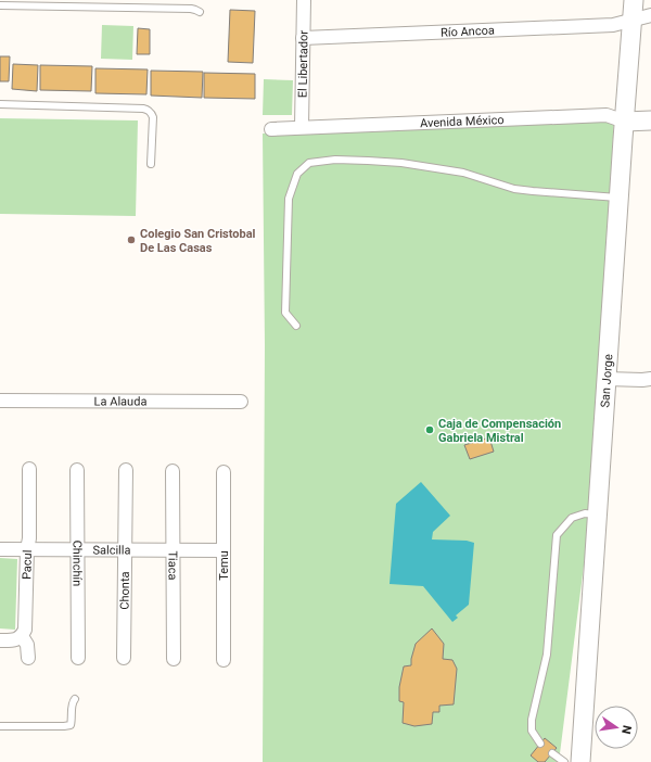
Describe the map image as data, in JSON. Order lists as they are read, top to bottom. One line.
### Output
{"streets":{"street":["Río Ancoa","El Libertador","Avenida México","San Jorge","La Alauda","Salcilla","Chinchín","Pacul","Tiaca","Temu","Chonta"]},"crossings":[["Río Ancoa","El Libertador"],["Río Ancoa","San Jorge"],["El Libertador","Avenida México"],["Avenida México","San Jorge"],["Salcilla","Chinchín"],["Salcilla","Pacul"],["Salcilla","Tiaca"],["Salcilla","Temu"],["Salcilla","Chonta"]],"places":["Colegio San Cristobal De Las Casas","Caja de Compensación Gabriela Mistral"],"north":"right"}
